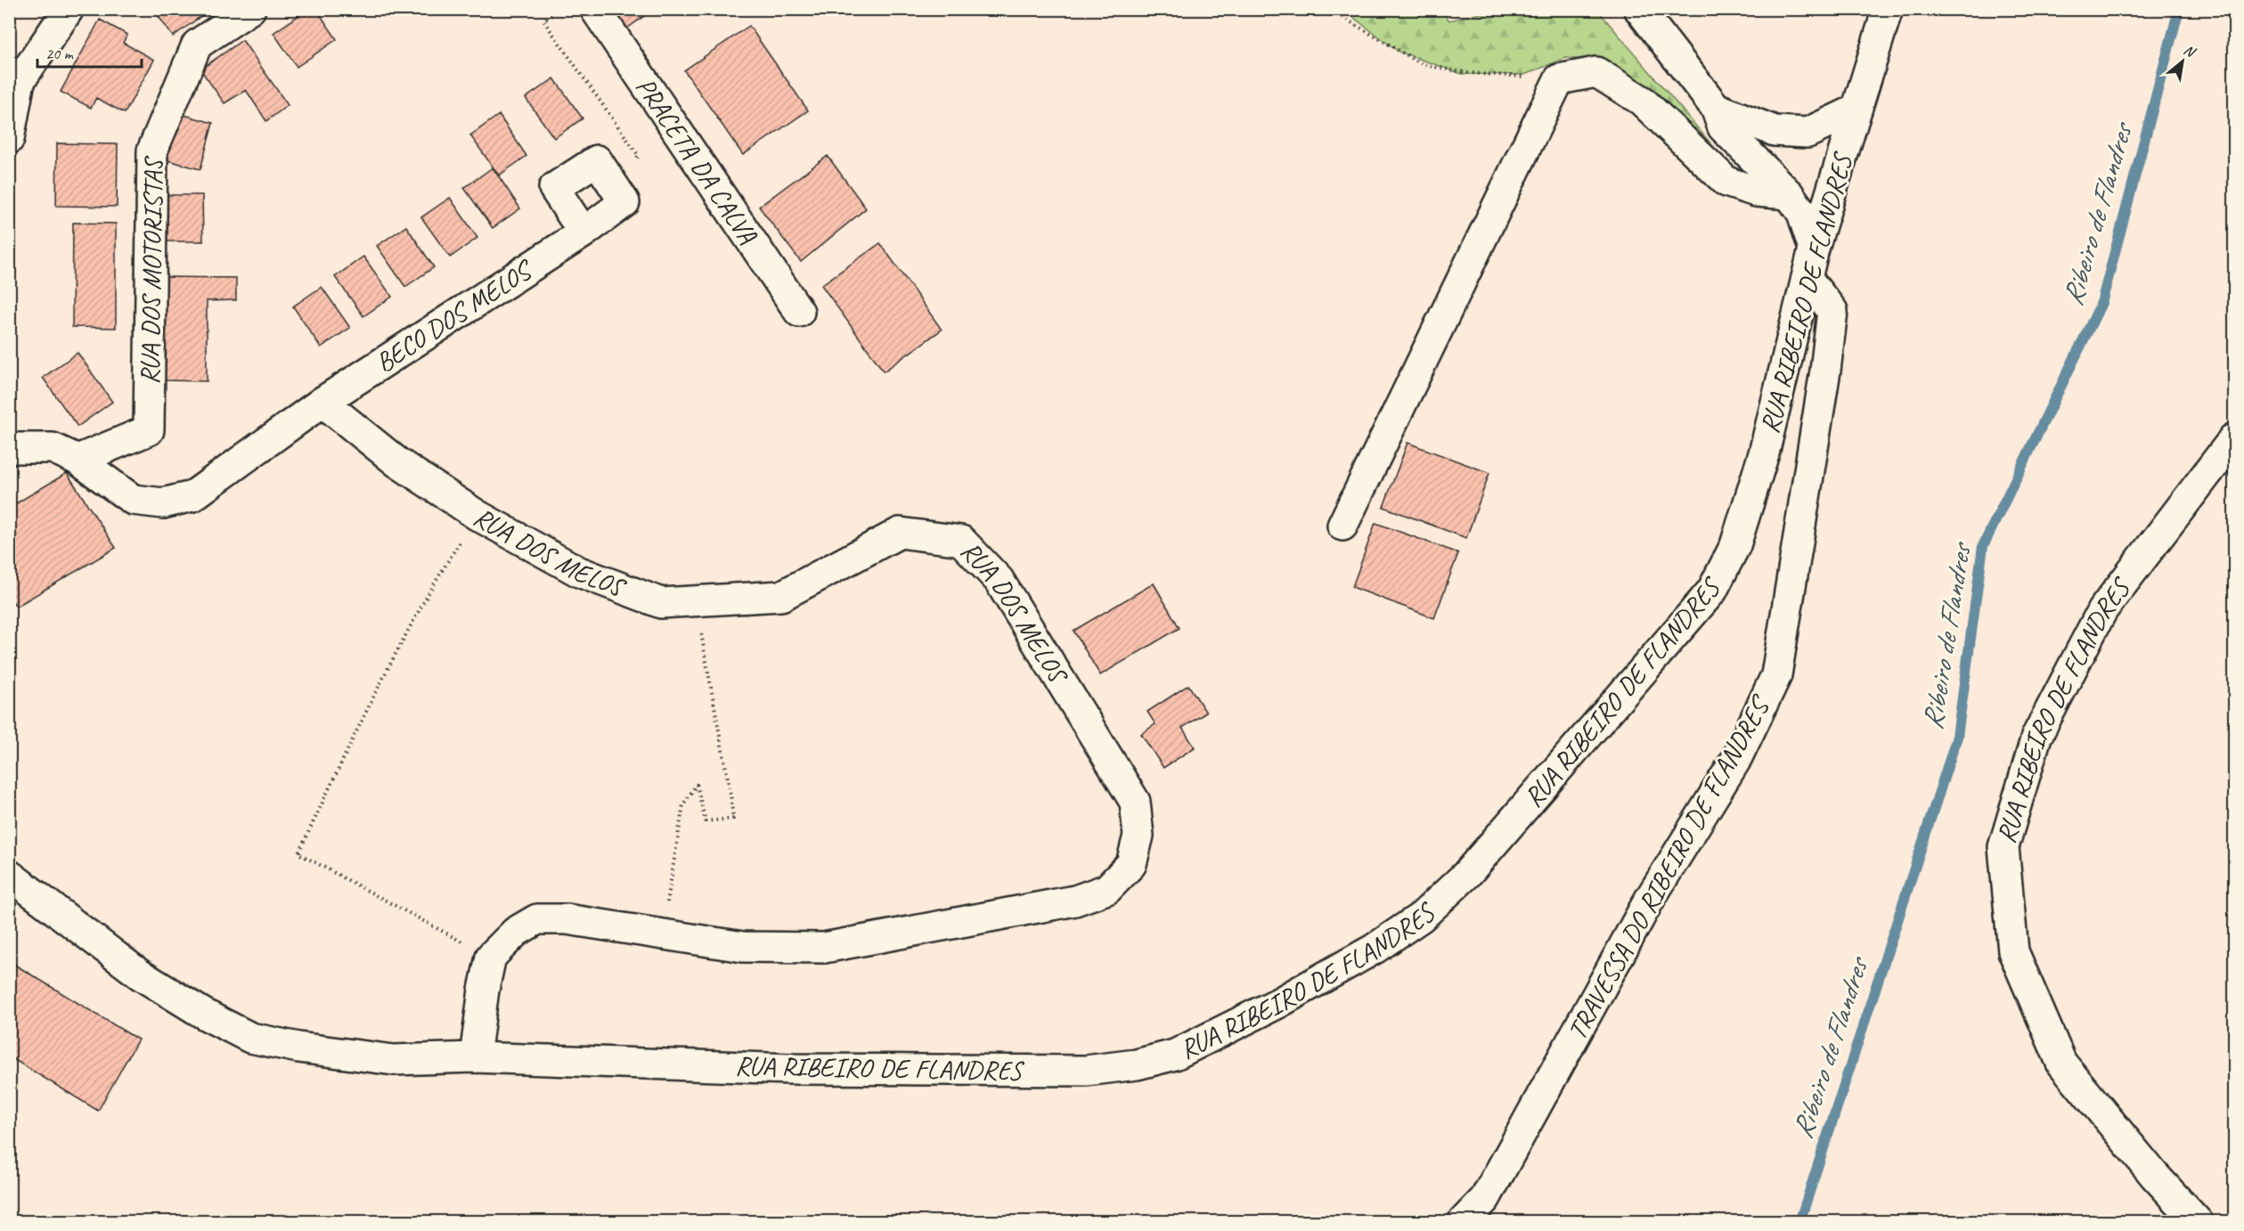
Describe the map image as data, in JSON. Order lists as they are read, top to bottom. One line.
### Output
{"streets":{"street":["PRACETA DA CALVA","RUA DOS MOTORISTAS","RUA RIBEIRO DE FLANDRES","BECO DOS MELOS","RUA DOS MELOS","TRAVESSA DO RIBEIRO DE FLANDRES"]},"crossings":[["RUA RIBEIRO DE FLANDRES","RUA DOS MELOS"],["RUA RIBEIRO DE FLANDRES","TRAVESSA DO RIBEIRO DE FLANDRES"],["BECO DOS MELOS","RUA DOS MELOS"]],"water":["Ribeiro de Flandres"],"scale_bar":"20 m","north":"top right"}
